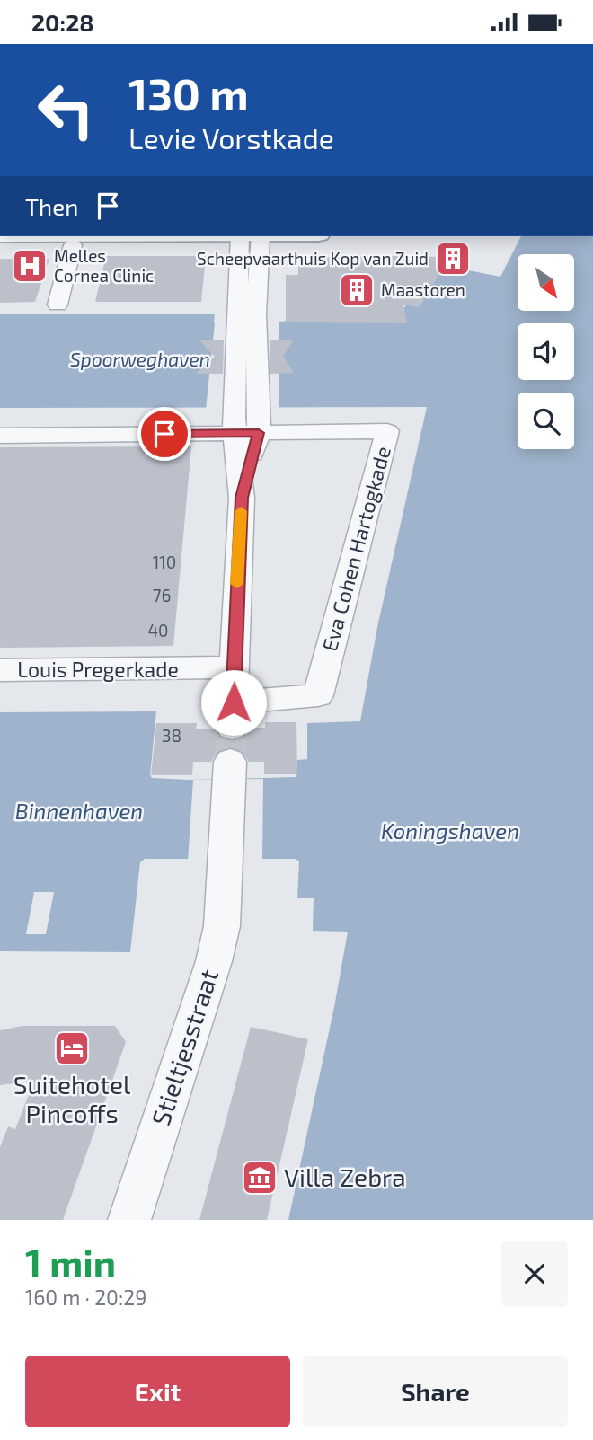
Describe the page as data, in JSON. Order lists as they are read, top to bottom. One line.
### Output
{"streets":{"street":["Eva Cohen Hartogkade","Louis Pregerkade","Stieltjesstraat"]},"crossings":[["Eva Cohen Hartogkade","Louis Pregerkade"]],"water":["Spoorweghaven","Binnenhaven","Koningshaven"],"places":{"building":["Scheepvaarthuis Kop van Zuid","Maastoren"],"hospital":["Melles Cornea Clinic"],"hotel":["Suitehotel Pincoffs"],"museum":["Villa Zebra"]},"house_numbers":["110","76","40","38"],"north":"bottom right","page":{"status":"20:28","turn":["130 m","Levie Vorstkade"],"then":"Then","heading":["1 min","160 m · 20:29"],"buttons":["Exit","Share"]}}
